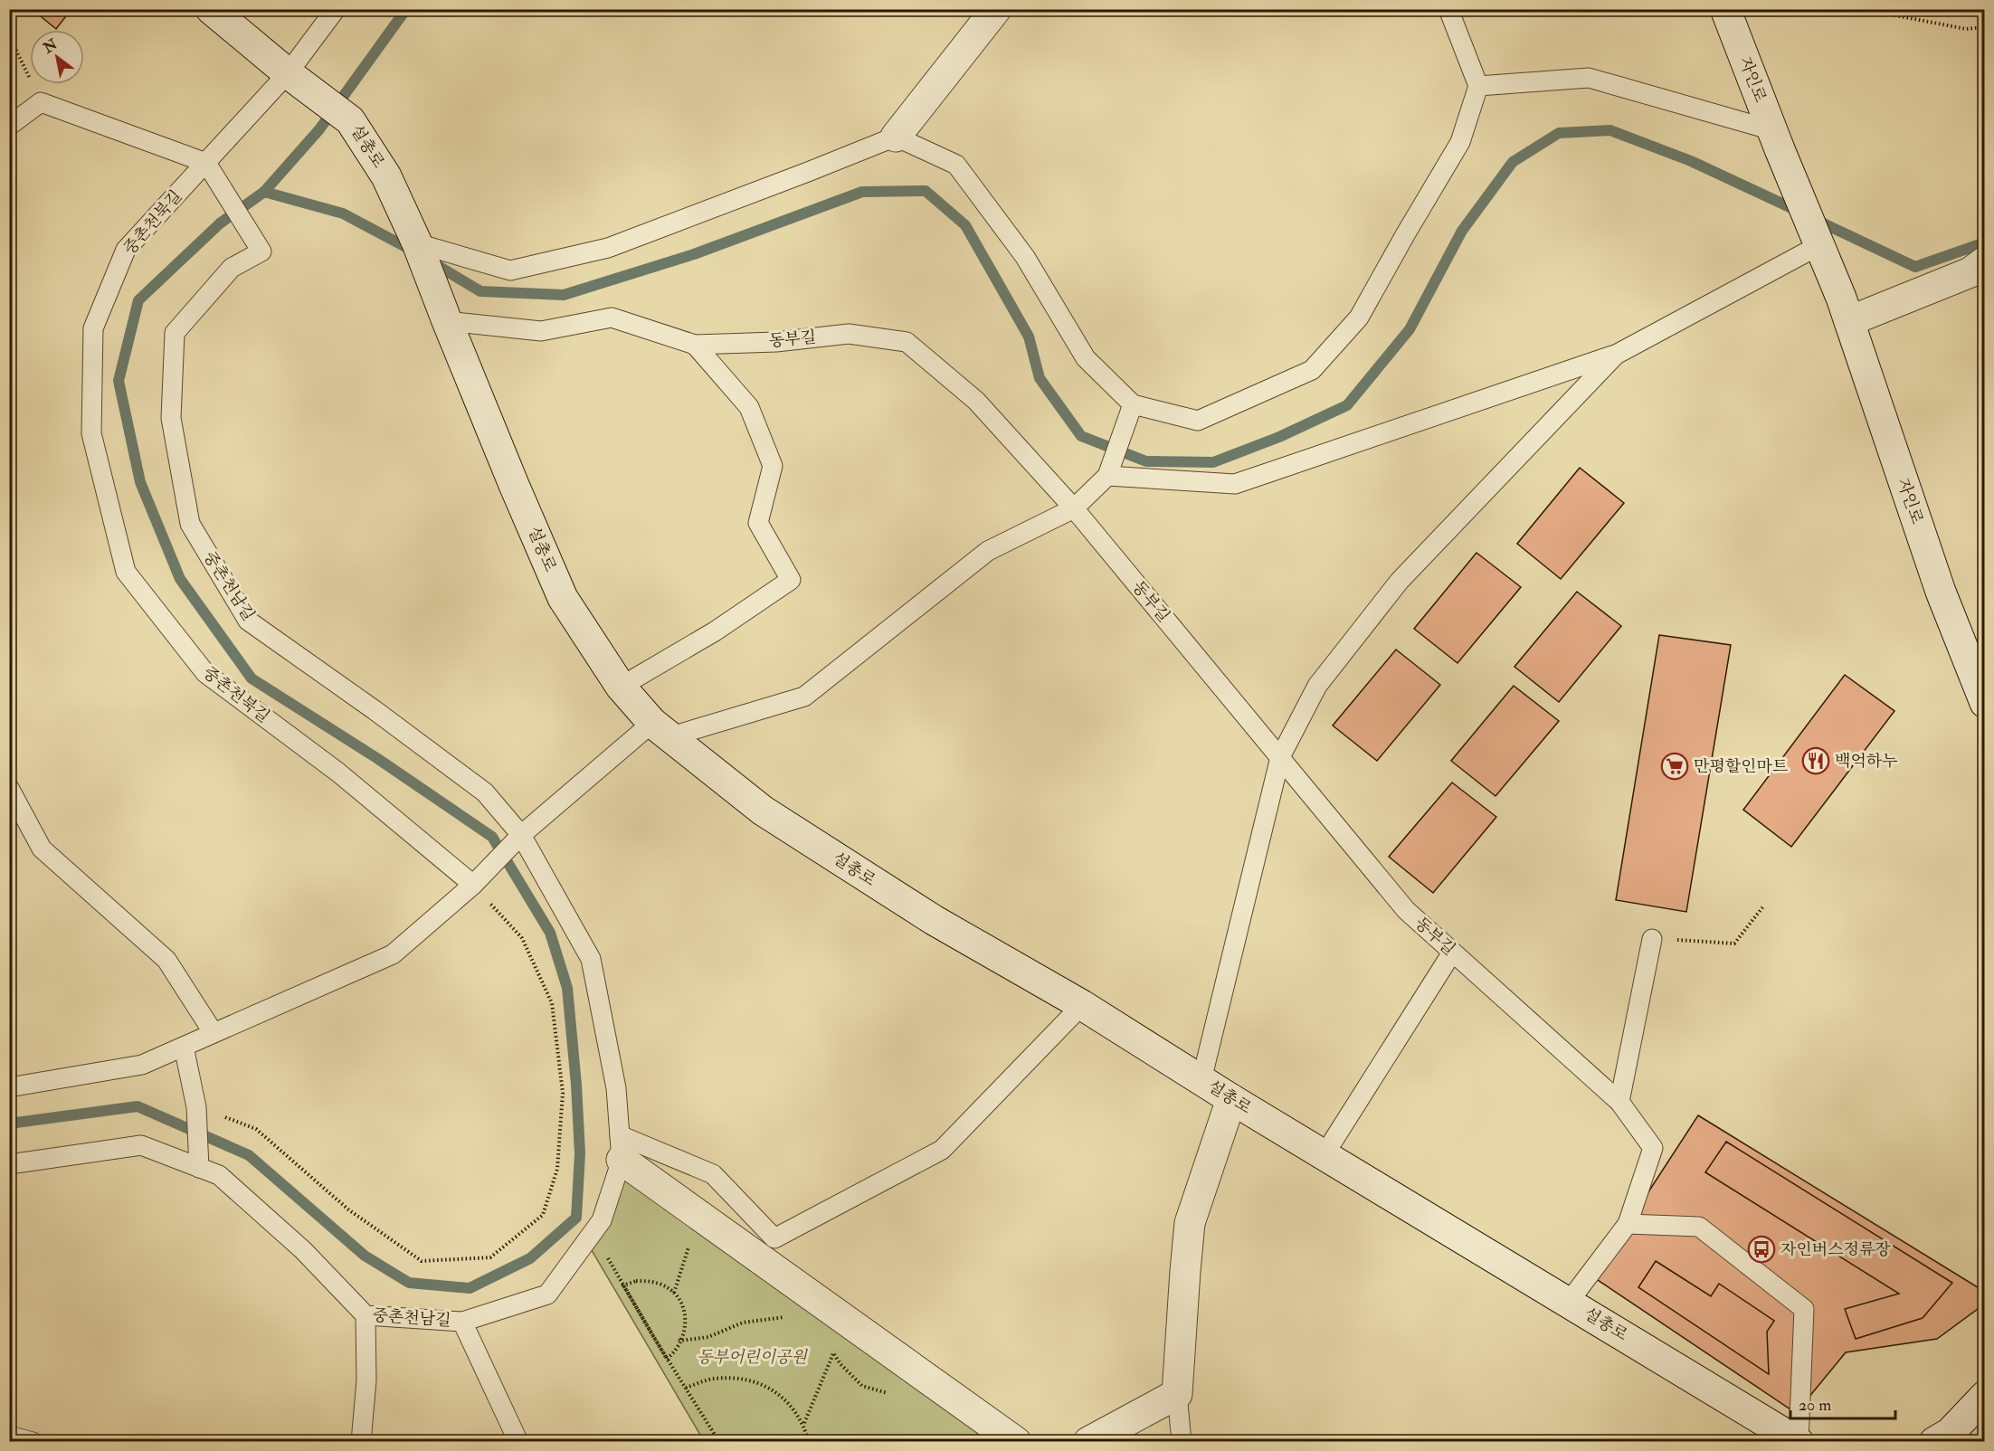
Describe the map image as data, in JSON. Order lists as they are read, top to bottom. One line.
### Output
{"streets":{"main road":["자인로","설총로"],"lane":["중촌천북길","동부길","중촌천남길"]},"crossings":[["설총로","중촌천북길"],["설총로","동부길"],["중촌천북길","중촌천남길"]],"parks":["동부어린이공원"],"places":{"restaurant":["백억하누"],"supermarket":["만평할인마트"],"bus stop":["자인버스정류장"]},"scale_bar":"20 m","north":"top left"}
